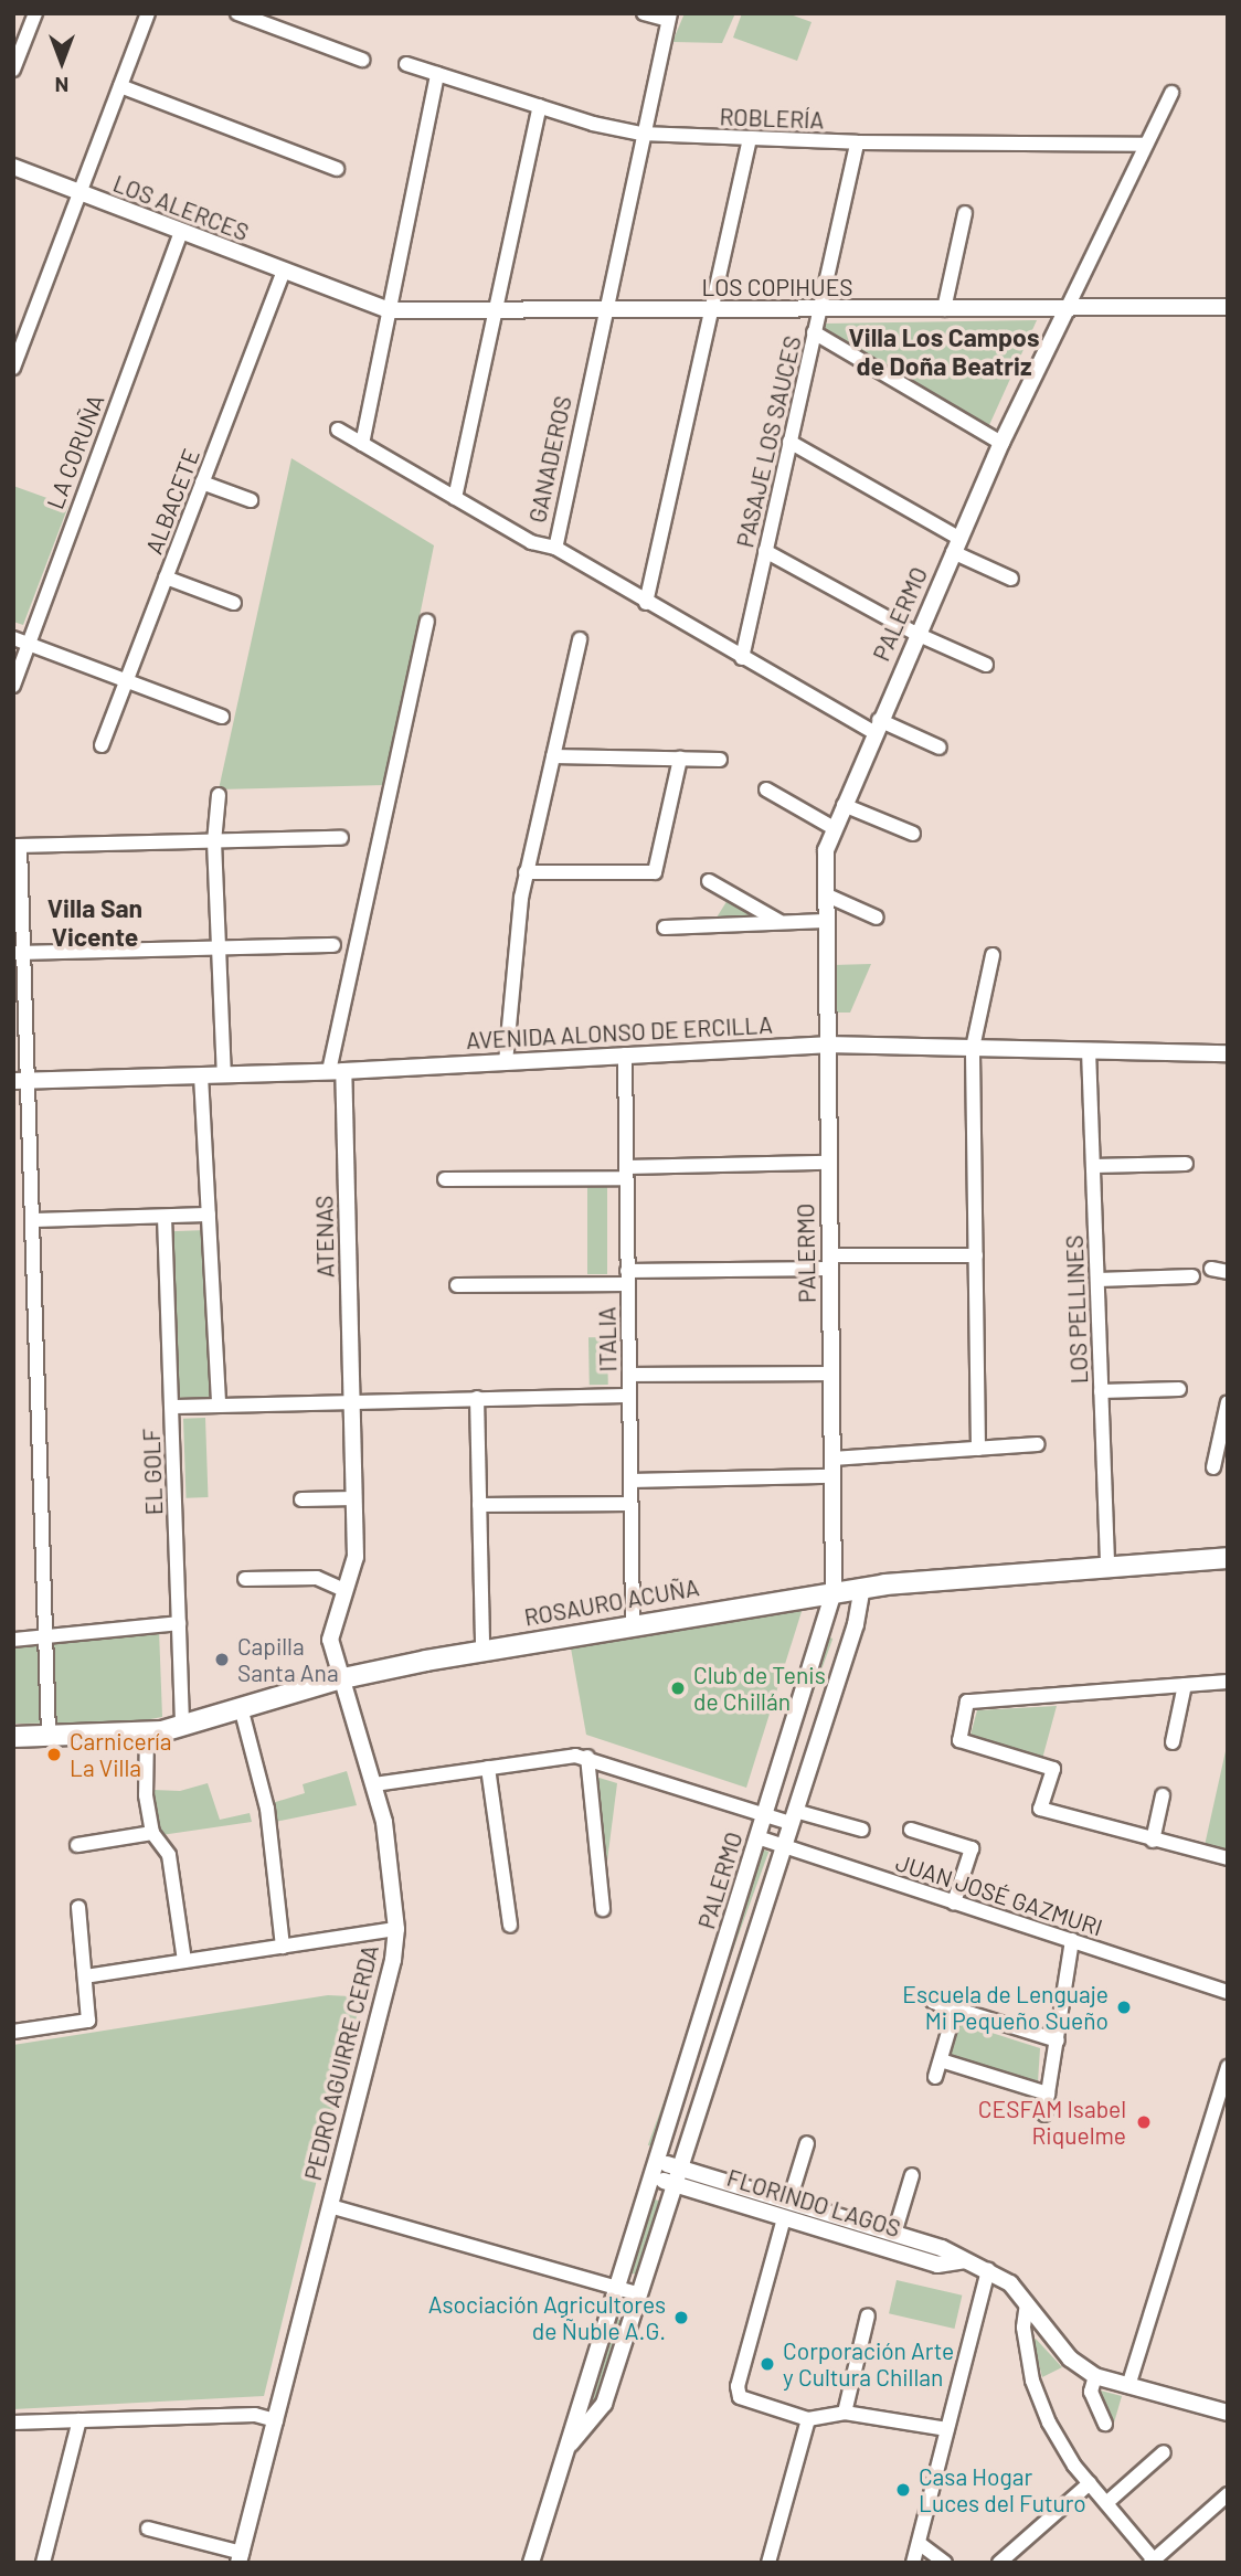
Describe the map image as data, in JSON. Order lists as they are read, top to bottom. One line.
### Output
{"streets":{"main road":["ROSAURO ACUÑA"],"street":["ROBLERÍA","LOS ALERCES","LOS COPIHUES","PASAJE LOS SAUCES","LA CORUÑA","GANADEROS","ALBACETE","PALERMO","AVENIDA ALONSO DE ERCILLA","ATENAS","LOS PELLINES","ITALIA","EL GOLF","JUAN JOSÉ GAZMURI","PEDRO AGUIRRE CERDA","FLORINDO LAGOS"]},"crossings":[["ROBLERÍA","PASAJE LOS SAUCES"],["ROBLERÍA","GANADEROS"],["ROBLERÍA","PALERMO"],["LOS ALERCES","LOS COPIHUES"],["LOS ALERCES","LA CORUÑA"],["LOS ALERCES","ALBACETE"],["LOS COPIHUES","PASAJE LOS SAUCES"],["LOS COPIHUES","GANADEROS"],["LOS COPIHUES","PALERMO"],["PASAJE LOS SAUCES","GANADEROS"],["GANADEROS","PALERMO"],["PALERMO","AVENIDA ALONSO DE ERCILLA"],["PALERMO","ROSAURO ACUÑA"],["PALERMO","JUAN JOSÉ GAZMURI"],["PALERMO","FLORINDO LAGOS"],["AVENIDA ALONSO DE ERCILLA","ATENAS"],["AVENIDA ALONSO DE ERCILLA","LOS PELLINES"],["AVENIDA ALONSO DE ERCILLA","ITALIA"],["ATENAS","PEDRO AGUIRRE CERDA"],["LOS PELLINES","ROSAURO ACUÑA"],["ITALIA","ROSAURO ACUÑA"],["EL GOLF","ROSAURO ACUÑA"],["ROSAURO ACUÑA","PEDRO AGUIRRE CERDA"]],"districts":["Villa Los Campos de Doña Beatriz","Villa San Vicente"],"places":["Capilla Santa Ana","Club de Tenis de Chillán","Carnicería La Villa","Escuela de Lenguaje Mi Pequeño Sueño","CESFAM Isabel Riquelme","Asociación Agricultores de Ñuble A.G.","Corporación Arte y Cultura Chillan","Casa Hogar Luces del Futuro"],"north":"bottom"}
